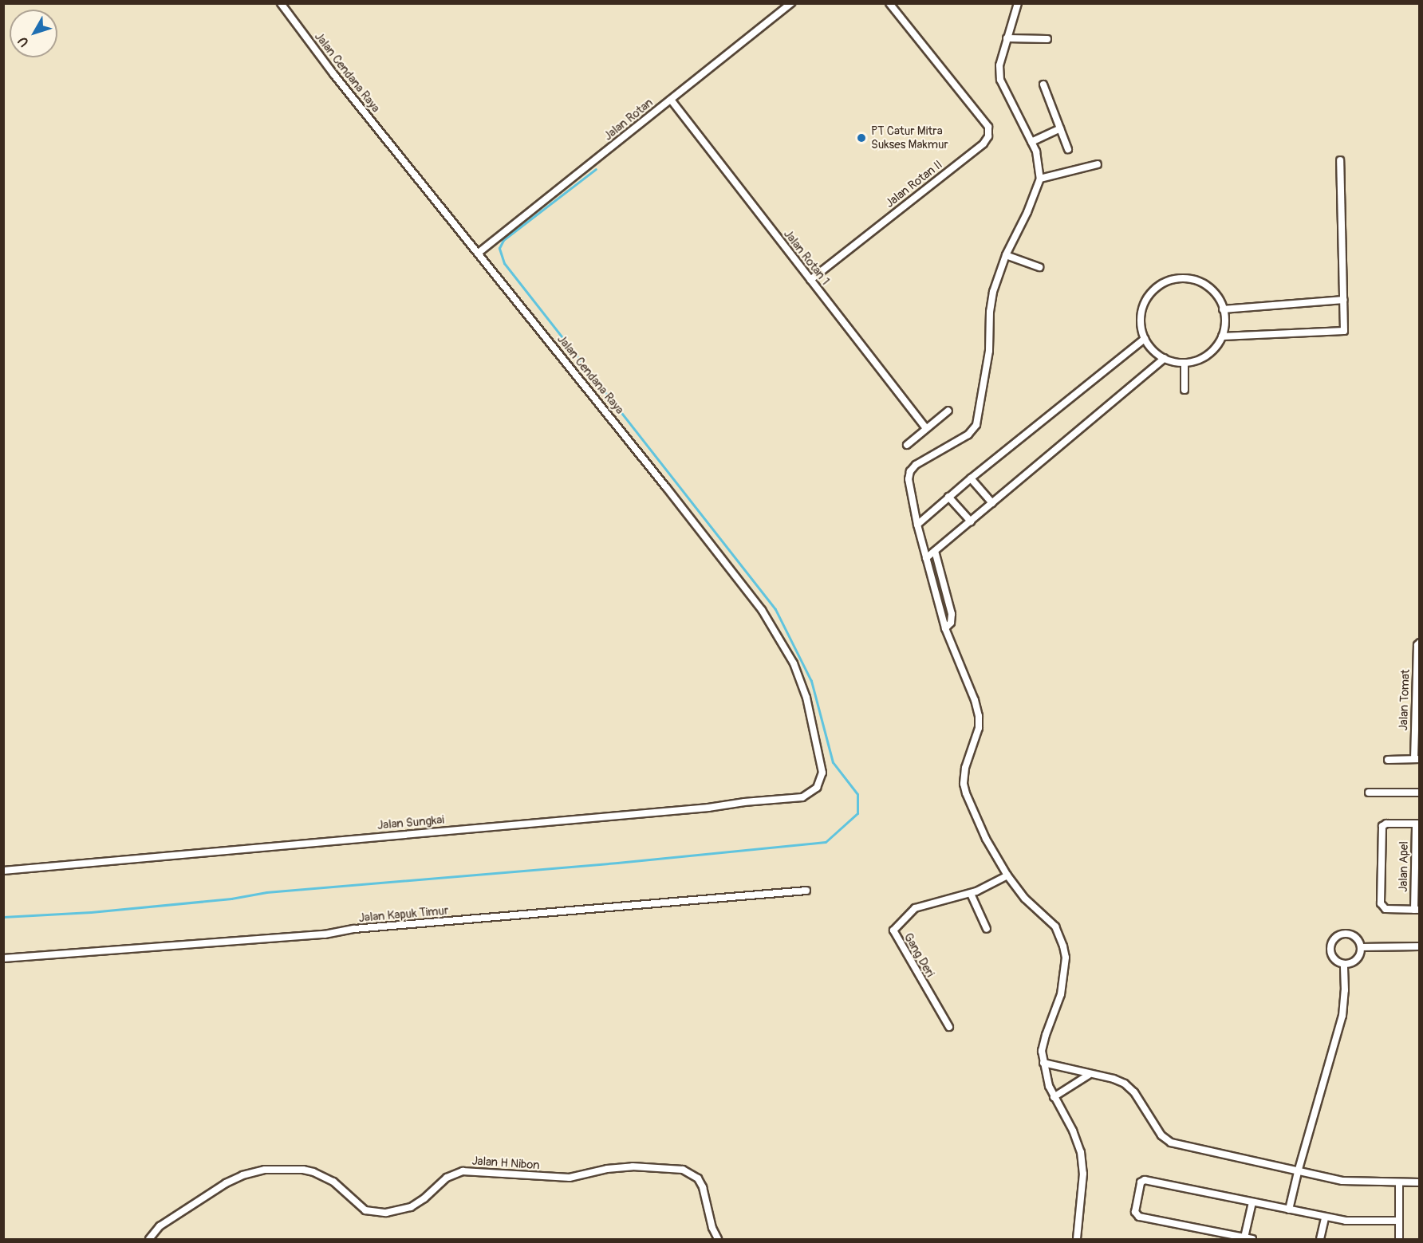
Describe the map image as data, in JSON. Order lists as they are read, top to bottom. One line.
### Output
{"streets":{"street":["Jalan Cendana Raya","Jalan Rotan","Jalan Rotan II","Jalan Rotan 1","Jalan Tomat","Jalan Sungkai","Jalan Apel","Jalan Kapuk Timur","Gang Deri","Jalan H Nibon"]},"crossings":[["Jalan Cendana Raya","Jalan Rotan"],["Jalan Cendana Raya","Jalan Sungkai"],["Jalan Rotan","Jalan Rotan 1"],["Jalan Rotan II","Jalan Rotan 1"]],"places":["PT Catur Mitra Sukses Makmur"],"north":"bottom left"}
